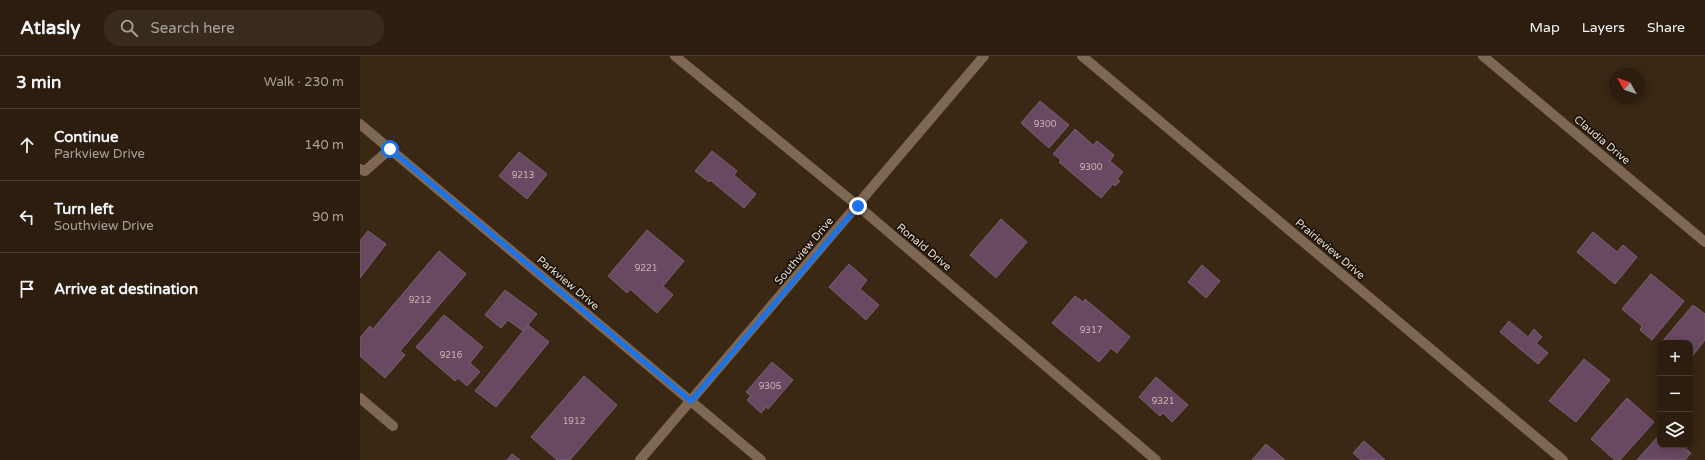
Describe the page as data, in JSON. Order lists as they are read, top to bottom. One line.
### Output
{"streets":{"street":["Claudia Drive","Ronald Drive","Prairieview Drive","Southview Drive","Parkview Drive"]},"crossings":[["Ronald Drive","Southview Drive"],["Southview Drive","Parkview Drive"]],"house_numbers":["9300","9300","9213","9221","9212","9317","9216","9305","9321","1912"],"north":"top left","page":{"header":"Atlasly","search":"Search here","nav":["Map","Layers","Share"],"heading":["3 min","Walk · 230 m"],"list":[["Continue","Parkview Drive","140 m"],["Turn left","Southview Drive","90 m"],"Arrive at destination"],"map_buttons":["+","−"]}}
